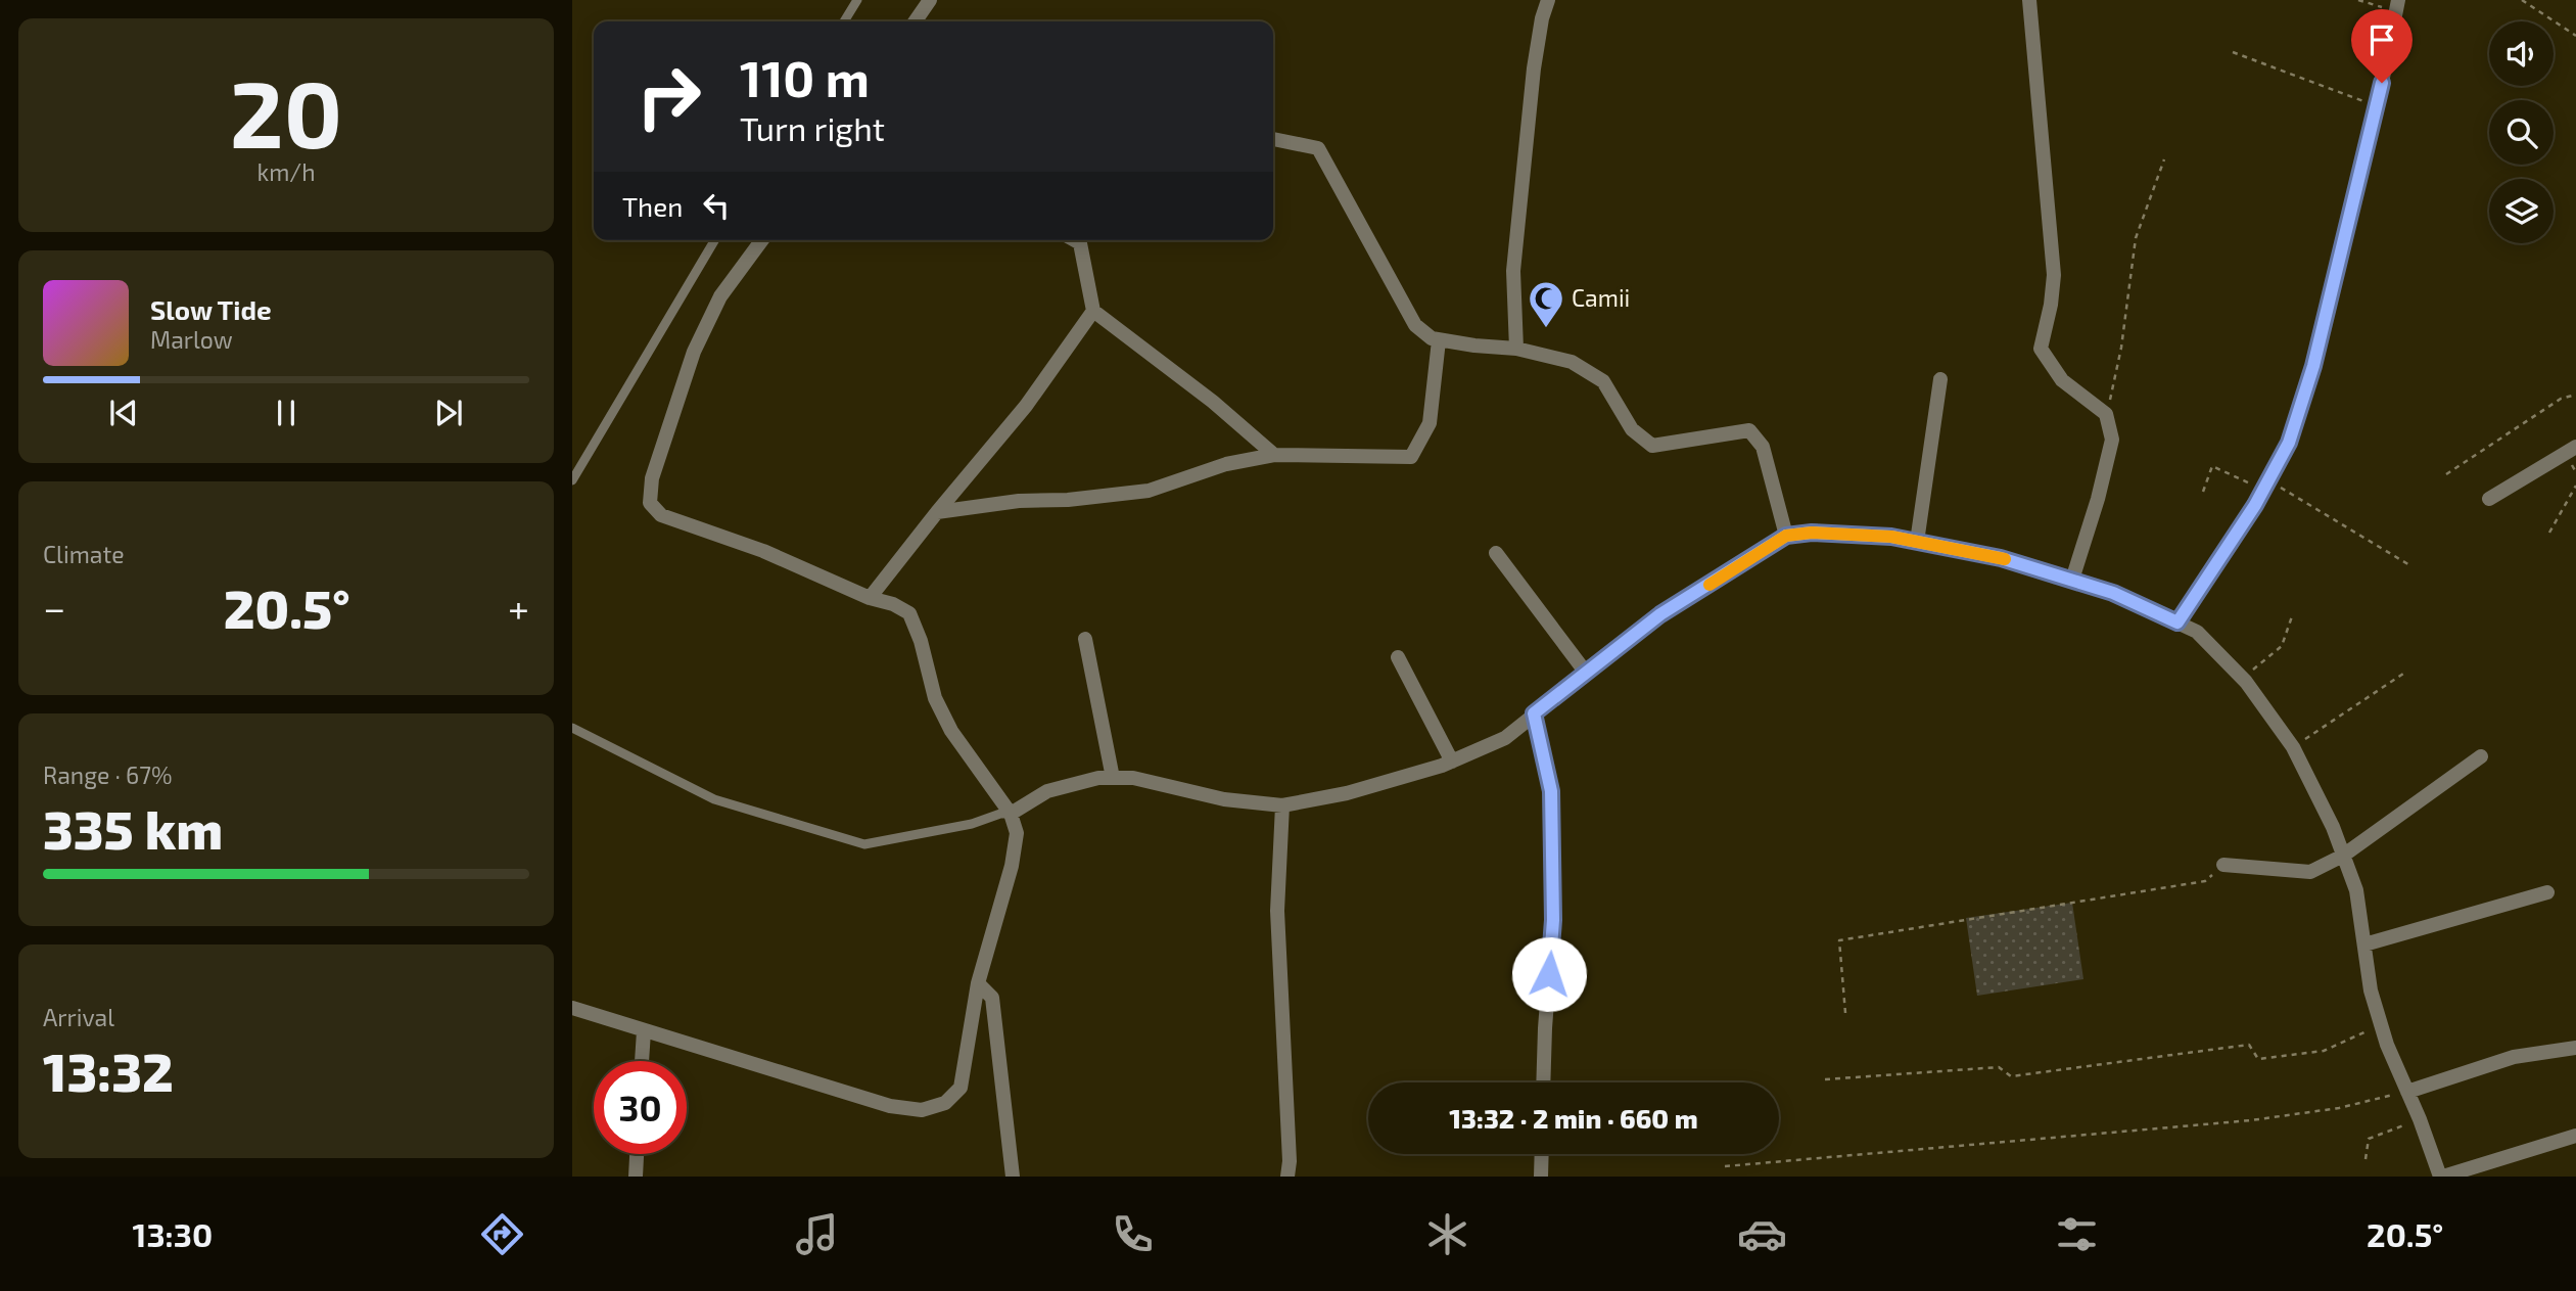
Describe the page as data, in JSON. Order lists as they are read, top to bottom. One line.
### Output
{"places":{"mosque":["Camii"]},"page":{"tile":[["20","km/h"],"Climate",["Range · 67%","335 km"],["Arrival","13:32"]],"turn":["110 m","Turn right"],"then":"Then","song":["Slow Tide","Marlow"],"heat":["−","20.5°","+"],"limit":"30","trip":"13:32 · 2 min · 660 m","tabs":["13:30","20.5°"]}}
